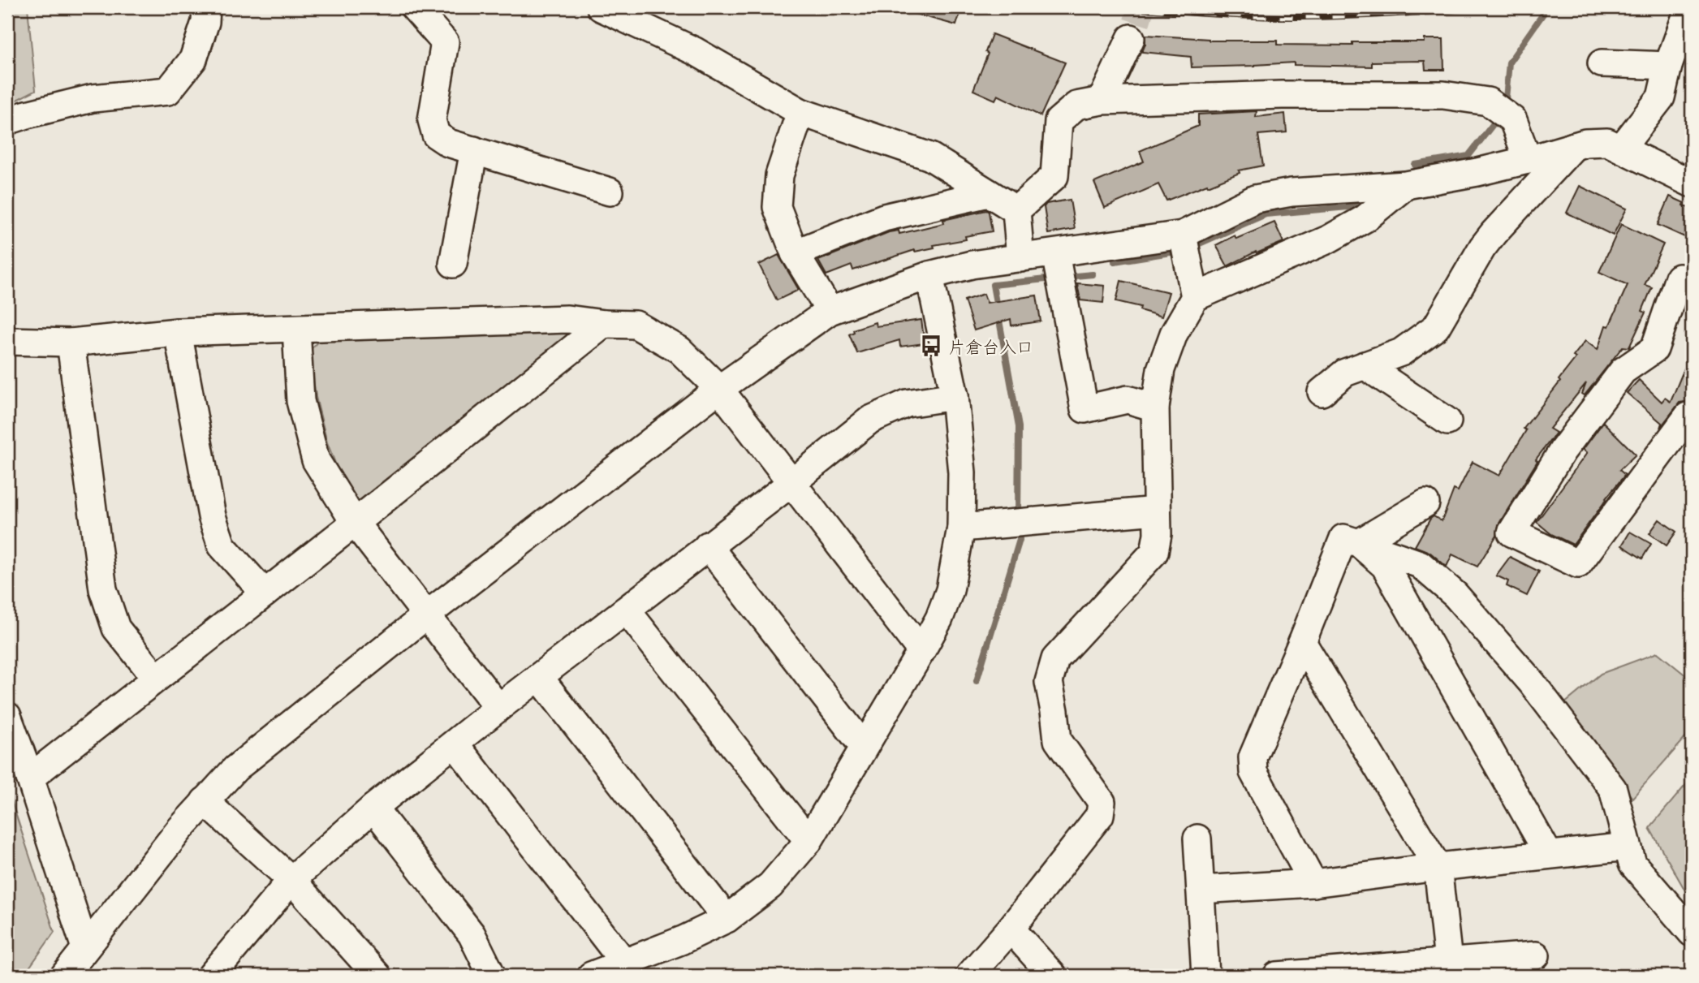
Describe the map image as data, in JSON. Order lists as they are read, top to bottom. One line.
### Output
{"places":{"bus stop":["片倉台入口"]}}
